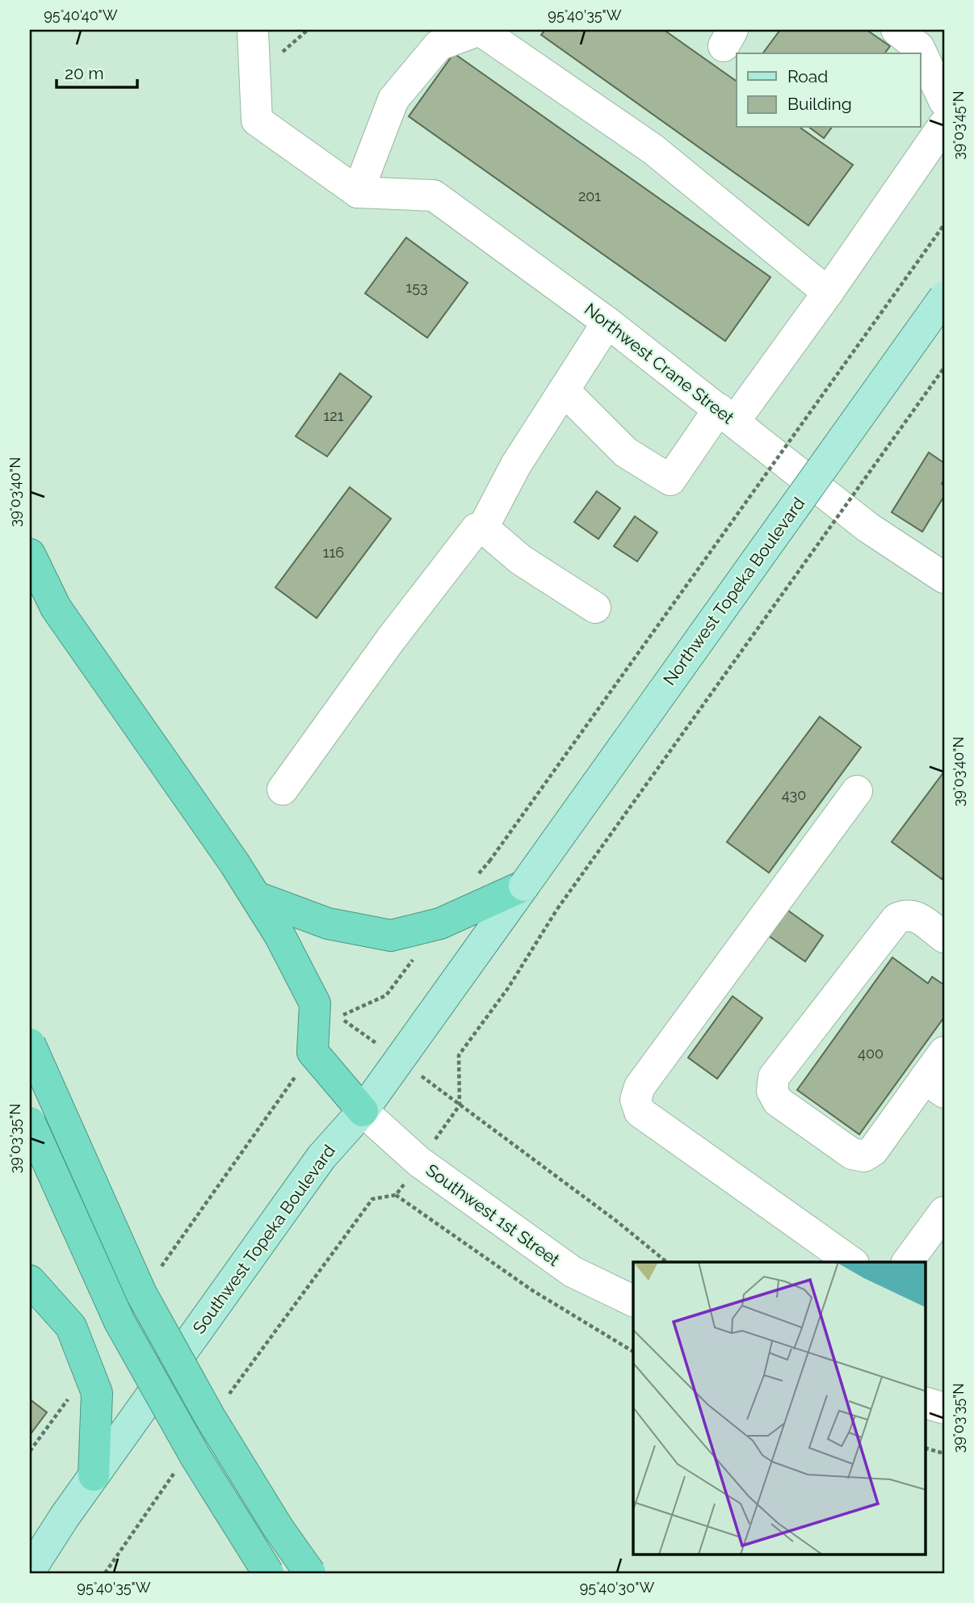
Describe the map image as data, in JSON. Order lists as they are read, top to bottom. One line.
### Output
{"streets":{"main road":["Northwest Topeka Boulevard","Southwest Topeka Boulevard"],"street":["Northwest Crane Street","Southwest 1st Street"]},"crossings":[["Northwest Topeka Boulevard","Southwest Topeka Boulevard"],["Southwest 1st Street","Southwest Topeka Boulevard"]],"house_numbers":["201","153","121","116","430","400"],"legend":["Road","Building"],"scale_bar":"20 m","coordinates":["95°40'40\"W","95°40'35\"W","39°03'45\"N","39°03'40\"N","39°03'35\"N","95°40'30\"W"]}
